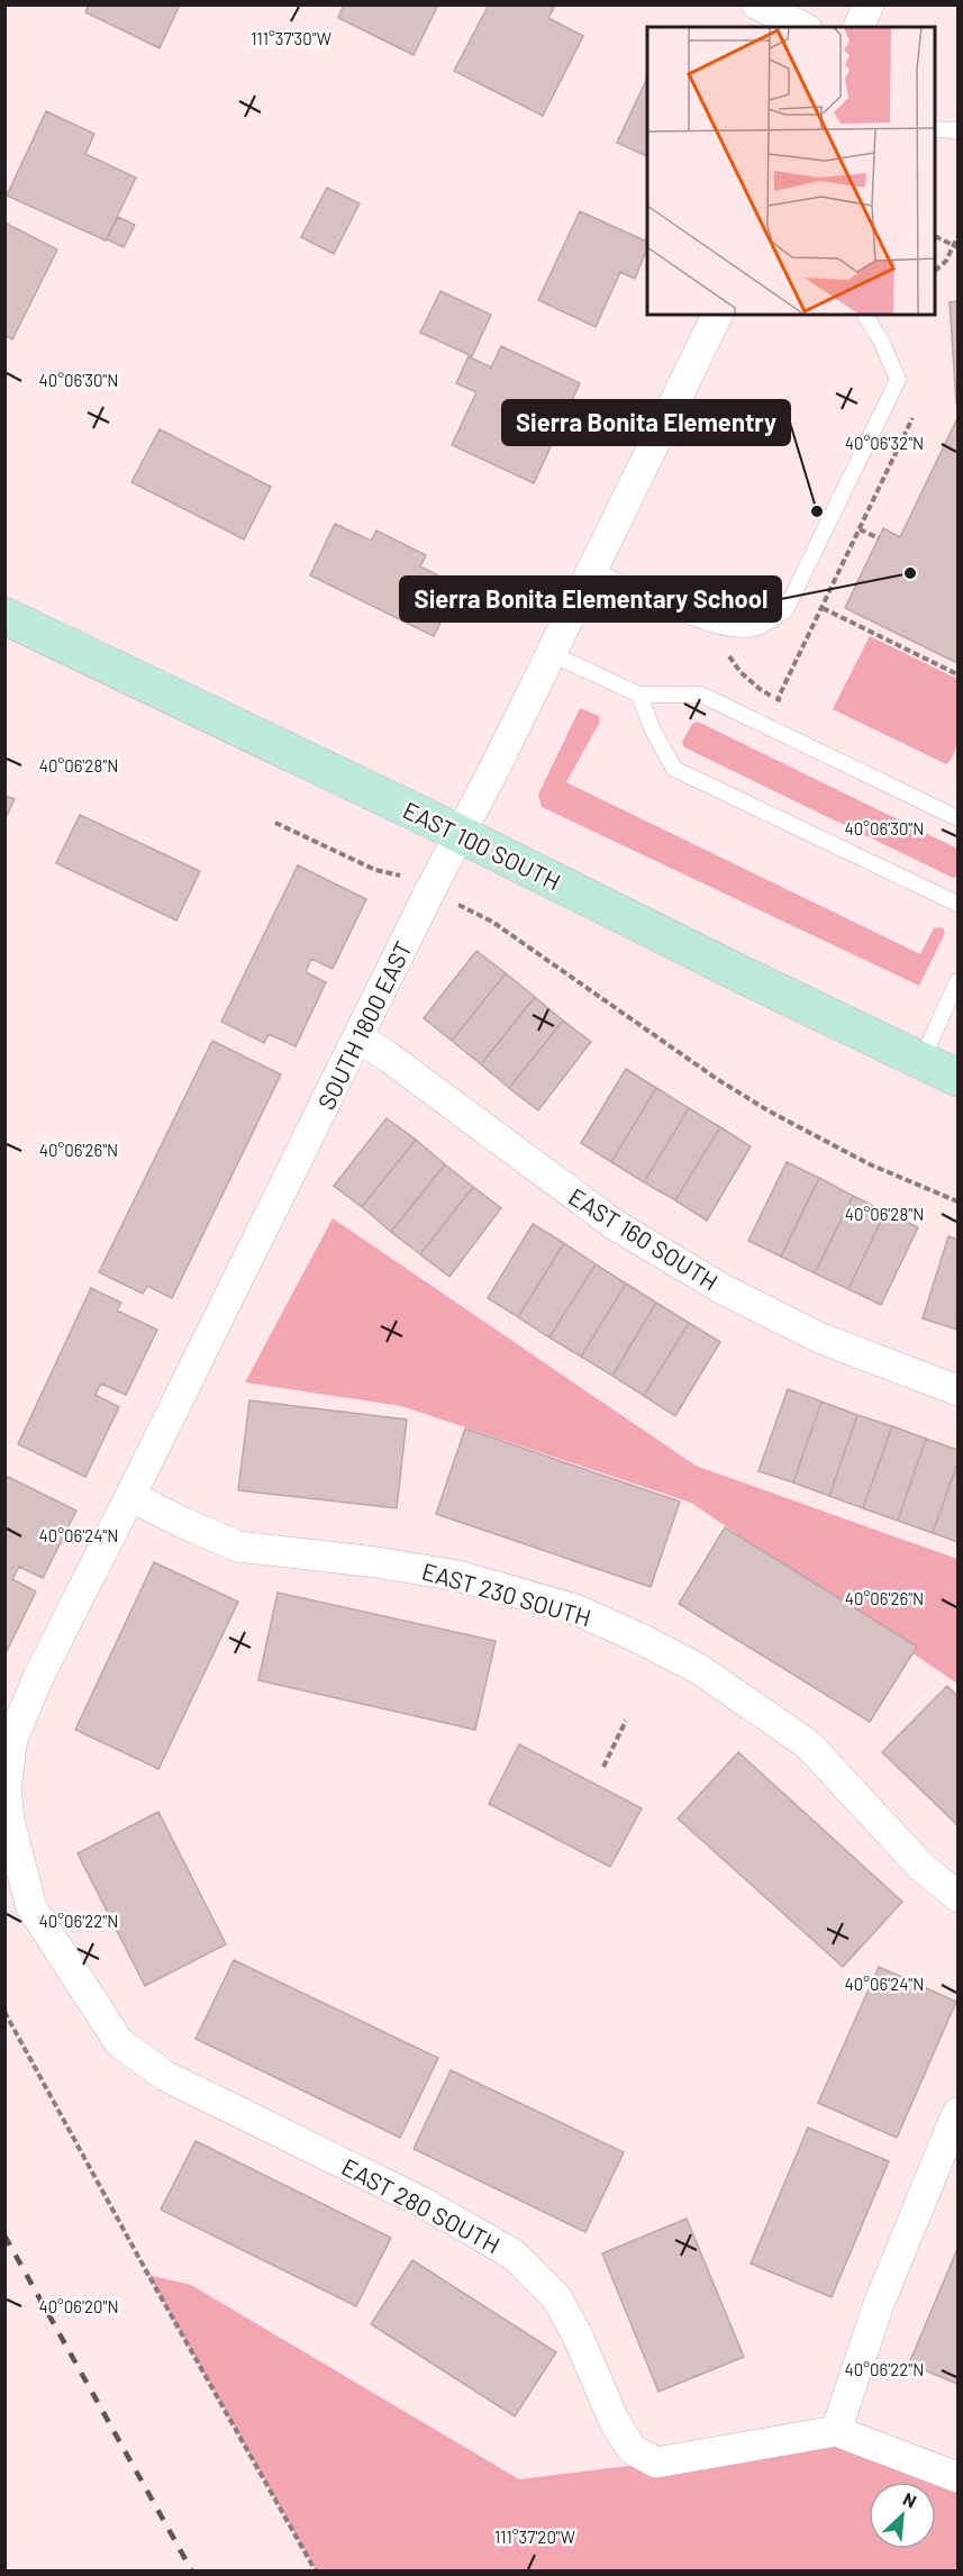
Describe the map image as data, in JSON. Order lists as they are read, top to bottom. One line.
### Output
{"streets":{"street":["EAST 100 SOUTH","SOUTH 1800 EAST","EAST 160 SOUTH","EAST 230 SOUTH","EAST 280 SOUTH"]},"crossings":[["EAST 100 SOUTH","SOUTH 1800 EAST"],["SOUTH 1800 EAST","EAST 160 SOUTH"],["SOUTH 1800 EAST","EAST 230 SOUTH"],["SOUTH 1800 EAST","EAST 280 SOUTH"]],"places":["Sierra Bonita Elementry","Sierra Bonita Elementary School"],"north":"top right","coordinates":["111°37'30\"W","40°06'30\"N","40°06'32\"N","40°06'28\"N","40°06'26\"N","40°06'24\"N","40°06'22\"N","40°06'20\"N","111°37'20\"W"]}
